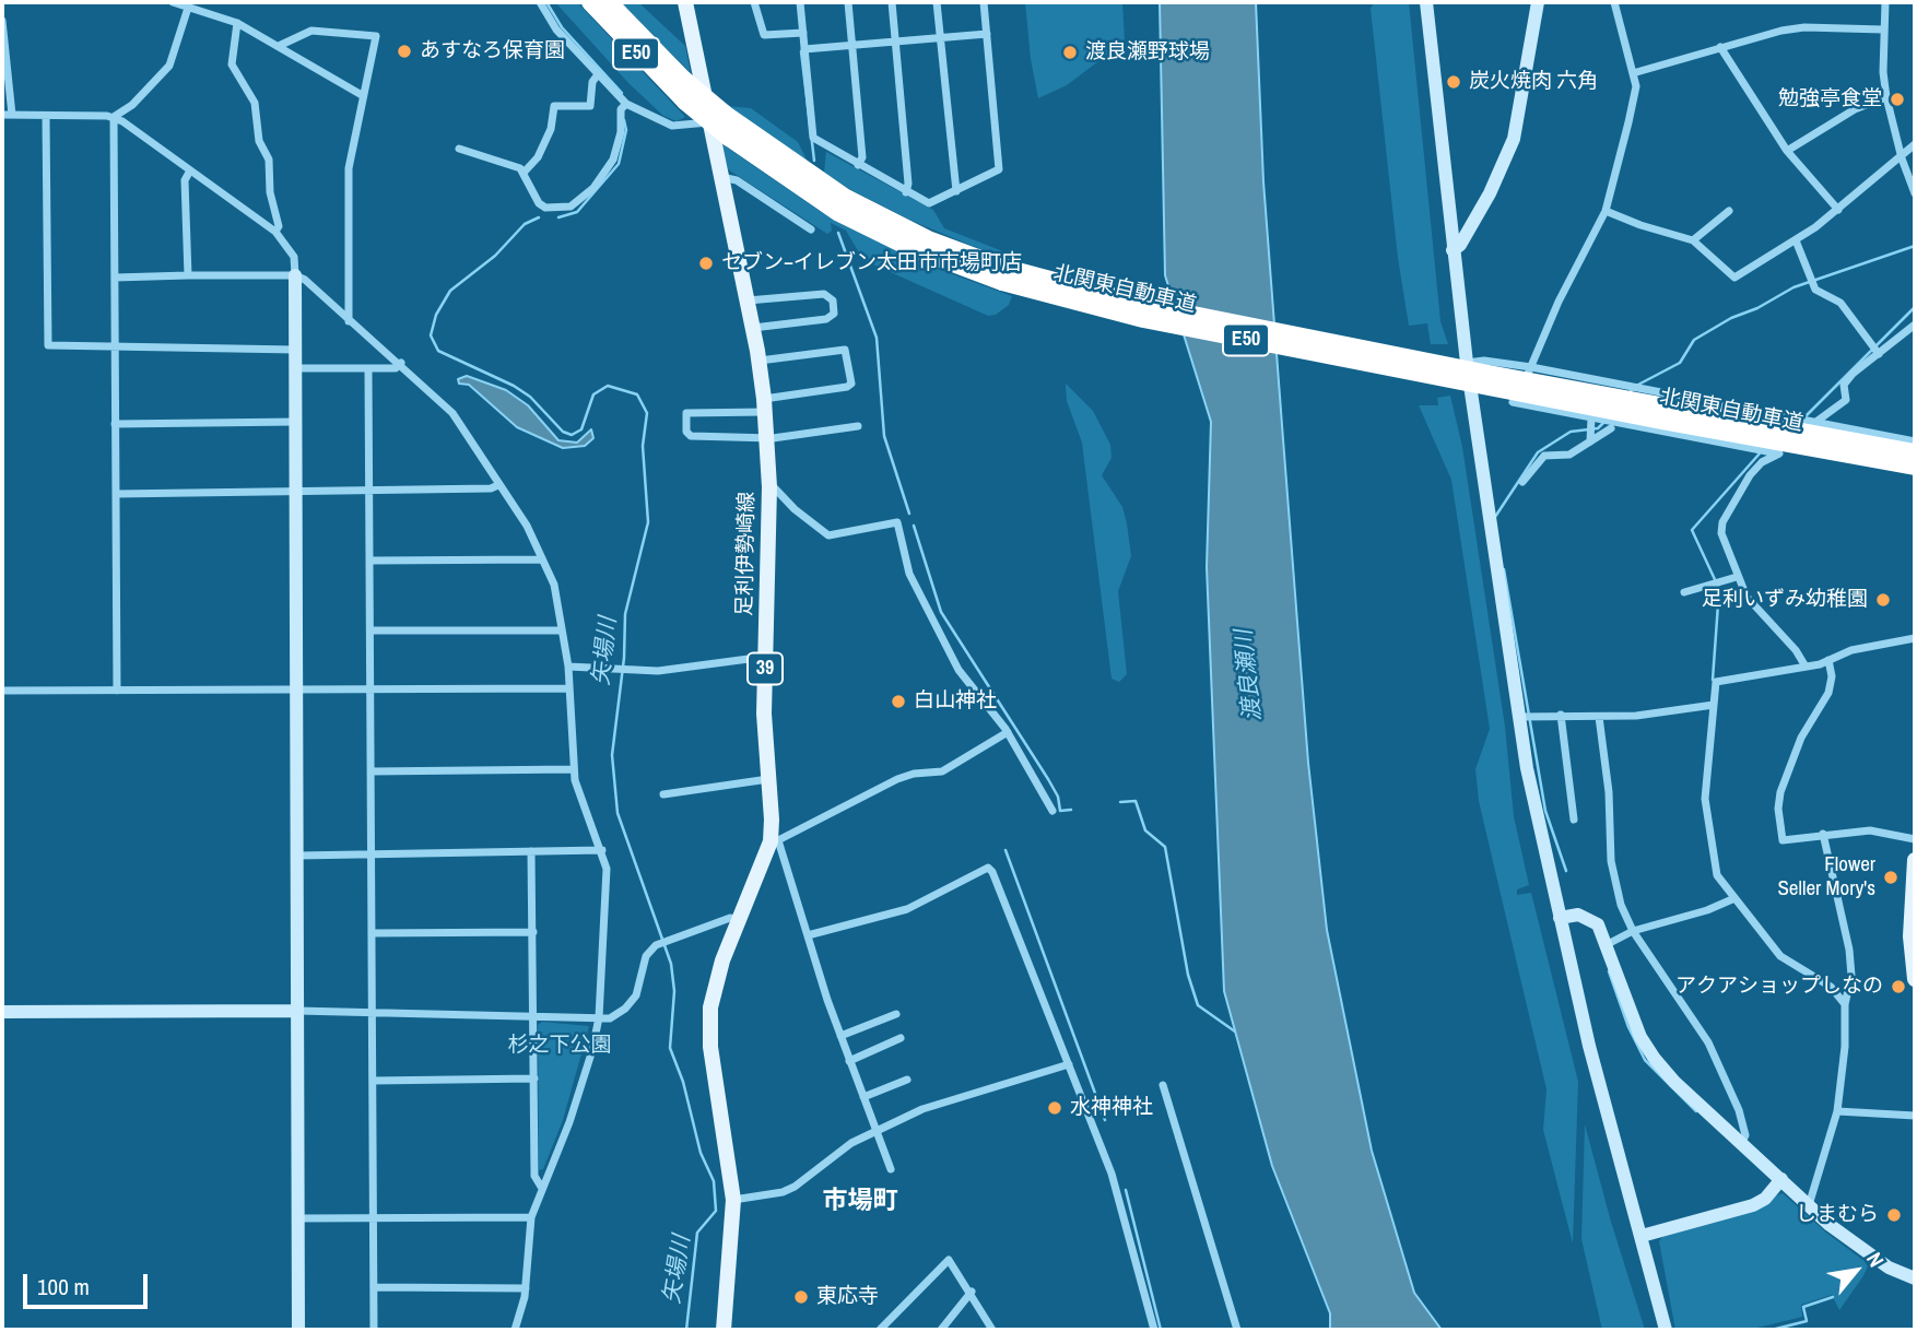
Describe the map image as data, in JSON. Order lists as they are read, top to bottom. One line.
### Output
{"streets":{"highway":["E50","北関東自動車道"],"main road":["足利伊勢崎線","39"]},"crossings":[["北関東自動車道","足利伊勢崎線"]],"districts":["市場町"],"water":["矢場川","渡良瀬川"],"parks":["杉之下公園"],"places":["あすなろ保育園","渡良瀬野球場","炭火焼肉 六角","勉強亭食堂","セブン−イレブン太田市市場町店","足利いずみ幼稚園","白山神社","Flower Seller Mory's","アクアショップしなの","水神神社","しまむら","東応寺"],"scale_bar":"100 m","north":"top right"}
